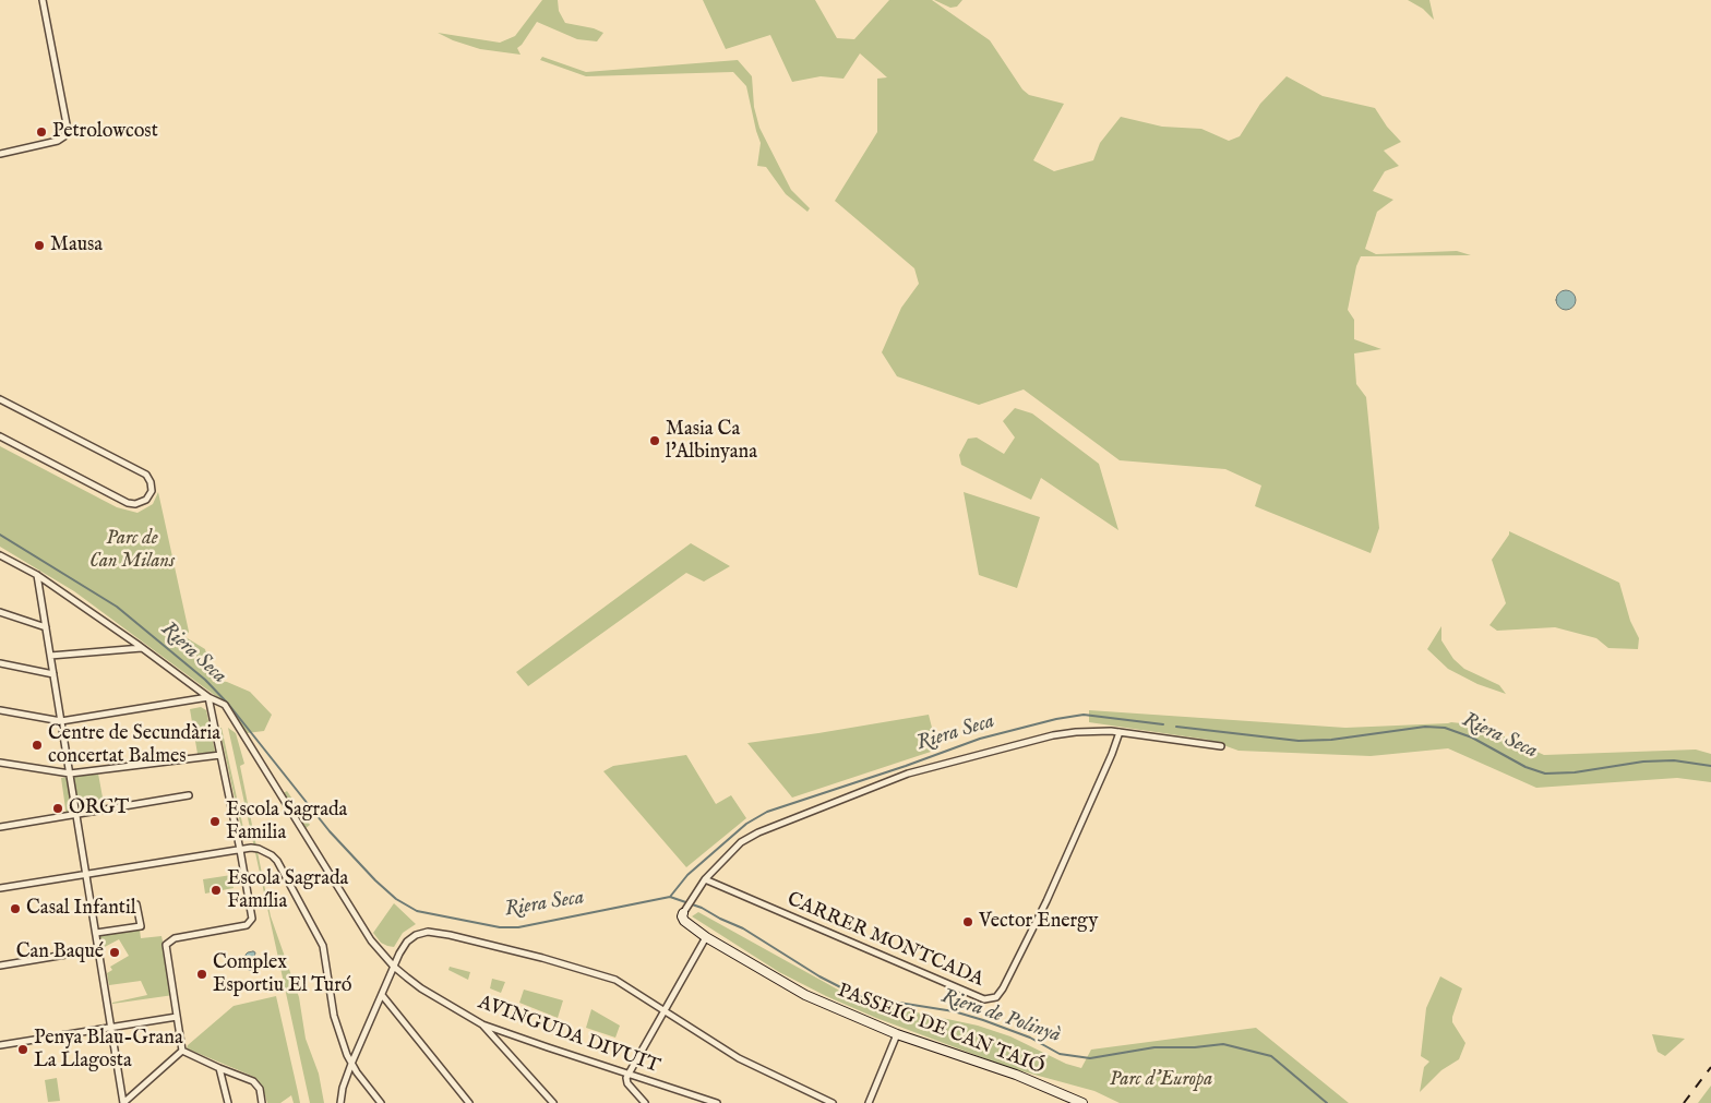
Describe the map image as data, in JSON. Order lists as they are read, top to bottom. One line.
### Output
{"streets":{"main road":["PASSEIG DE CAN TAIÓ"],"street":["CARRER MONTCADA","AVINGUDA DIVUIT"]},"water":["Riera Seca","Riera de Polinyà"],"parks":["Parc de Can Milans","Parc d'Europa"],"places":["Petrolowcost","Mausa","Masia Ca l'Albinyana","Centre de Secundària concertat Balmes","ORGT","Escola Sagrada Familia","Escola Sagrada Família","Casal Infantil","Vector Energy","Can Baqué","Complex Esportiu El Turó","Penya Blau-Grana La Llagosta"]}
